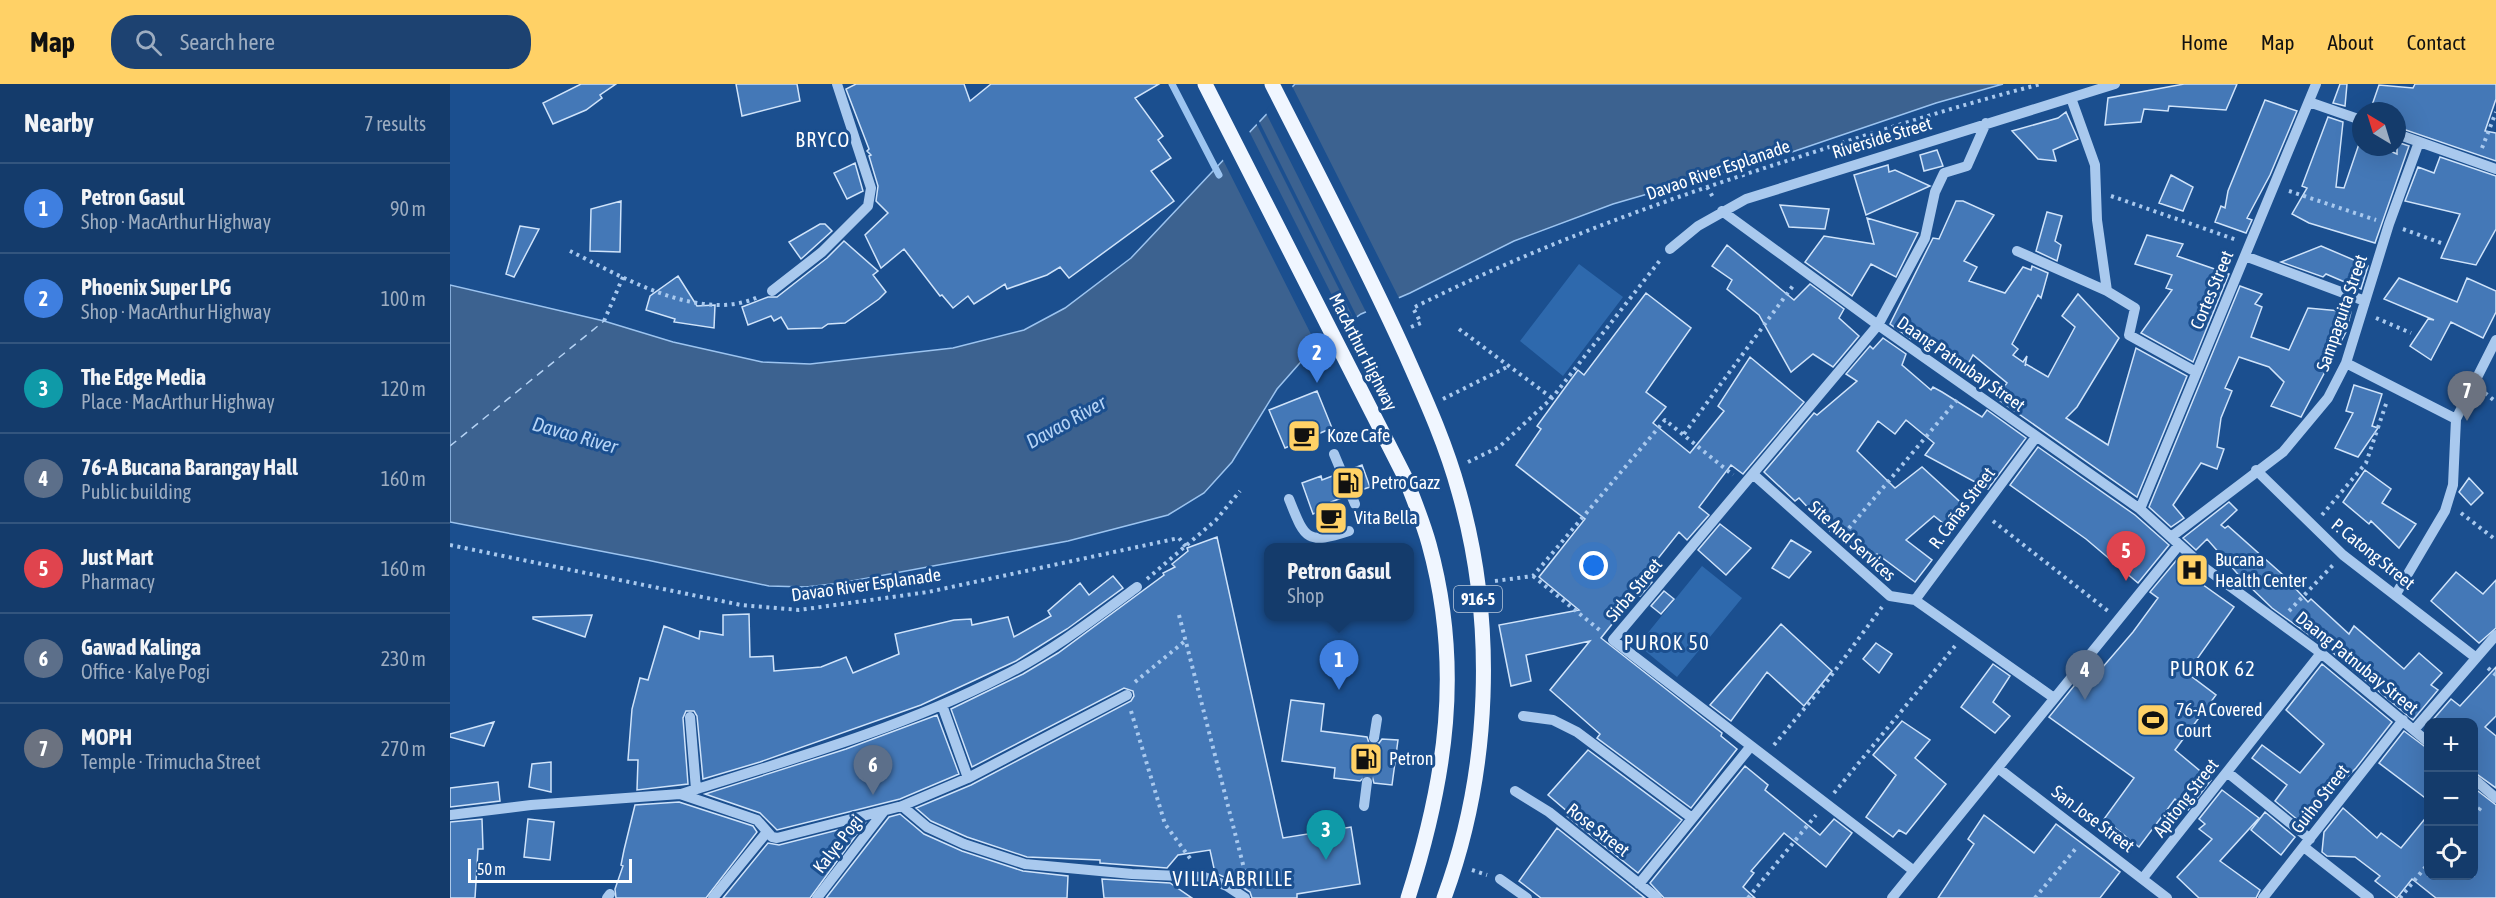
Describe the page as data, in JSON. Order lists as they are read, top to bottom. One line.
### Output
{"streets":{"main road":["MacArthur Highway","916-5"],"street":["Riverside Street","Cortes Street","Sampaguita Street","Daang Patnubay Street","R. Cañas Street","Site And Services","P. Catong Street","Sirba Street","Apitong Street","Guiho Street","San Jose Street","Rose Street","Kalye Pogi"],"path":["Davao River Esplanade"]},"crossings":[["Riverside Street","Daang Patnubay Street"],["Riverside Street","Sirba Street"],["Cortes Street","Daang Patnubay Street"],["Sampaguita Street","Daang Patnubay Street"],["Sampaguita Street","P. Catong Street"],["Daang Patnubay Street","R. Cañas Street"],["Daang Patnubay Street","Sirba Street"],["Daang Patnubay Street","Apitong Street"],["Daang Patnubay Street","Guiho Street"],["R. Cañas Street","Site And Services"],["Site And Services","Sirba Street"],["Apitong Street","San Jose Street"]],"districts":["BRYCO","PUROK 50","PUROK 62","VILLA ABRILLE"],"water":["Davao River"],"places":{"cafe":["Koze Cafe","Vita Bella"],"fuel station":["Petro Gazz","Petron"],"hospital":["Bucana Health Center"],"sports":["76-A Covered Court"]},"scale_bar":"50 m","north":"top left","page":{"header":"Map","search":"Search here","nav":["Home","Map","About","Contact"],"heading":["Nearby","7 results"],"list":[{"mark":"1","name":"Petron Gasul","note":"Shop · MacArthur Highway","value":"90 m"},{"mark":"2","name":"Phoenix Super LPG","note":"Shop · MacArthur Highway","value":"100 m"},{"mark":"3","name":"The Edge Media","note":"Place · MacArthur Highway","value":"120 m"},{"mark":"4","name":"76-A Bucana Barangay Hall","note":"Public building","value":"160 m"},{"mark":"5","name":"Just Mart","note":"Pharmacy","value":"160 m"},{"mark":"6","name":"Gawad Kalinga","note":"Office · Kalye Pogi","value":"230 m"},{"mark":"7","name":"MOPH","note":"Temple · Trimucha Street","value":"270 m"}],"pins":["2","7","5","1","4","6","3"],"popup":["Petron Gasul","Shop"],"map_buttons":["+","−"],"scale":"50 m"}}
